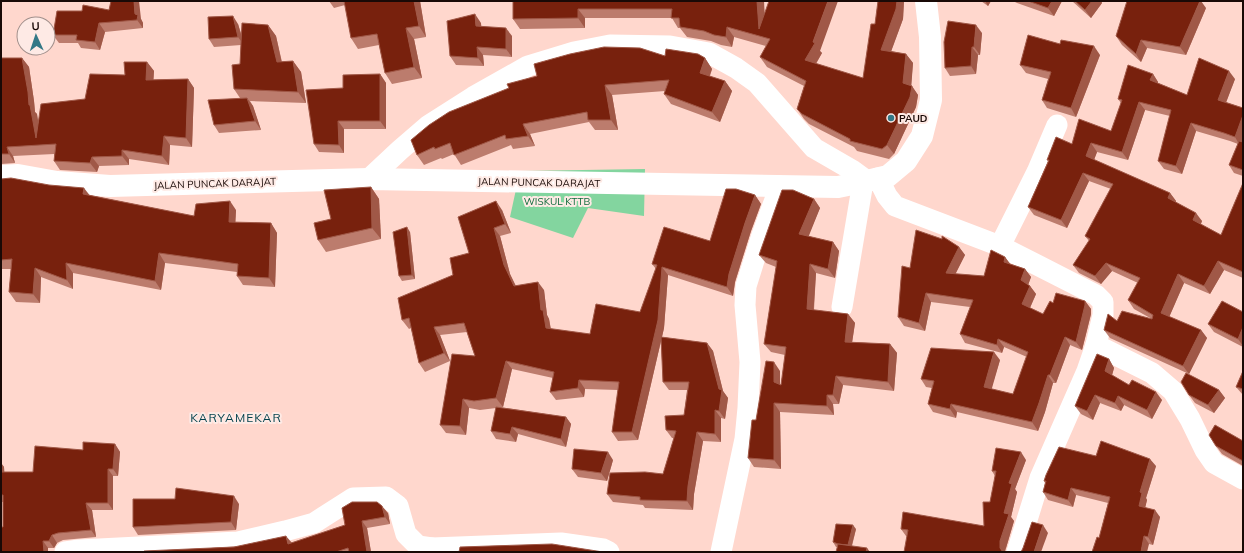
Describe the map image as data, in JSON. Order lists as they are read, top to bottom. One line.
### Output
{"streets":{"street":["JALAN PUNCAK DARAJAT"]},"districts":["KARYAMEKAR"],"parks":["WISKUL KTTB"],"places":["PAUD"],"north":"top"}
